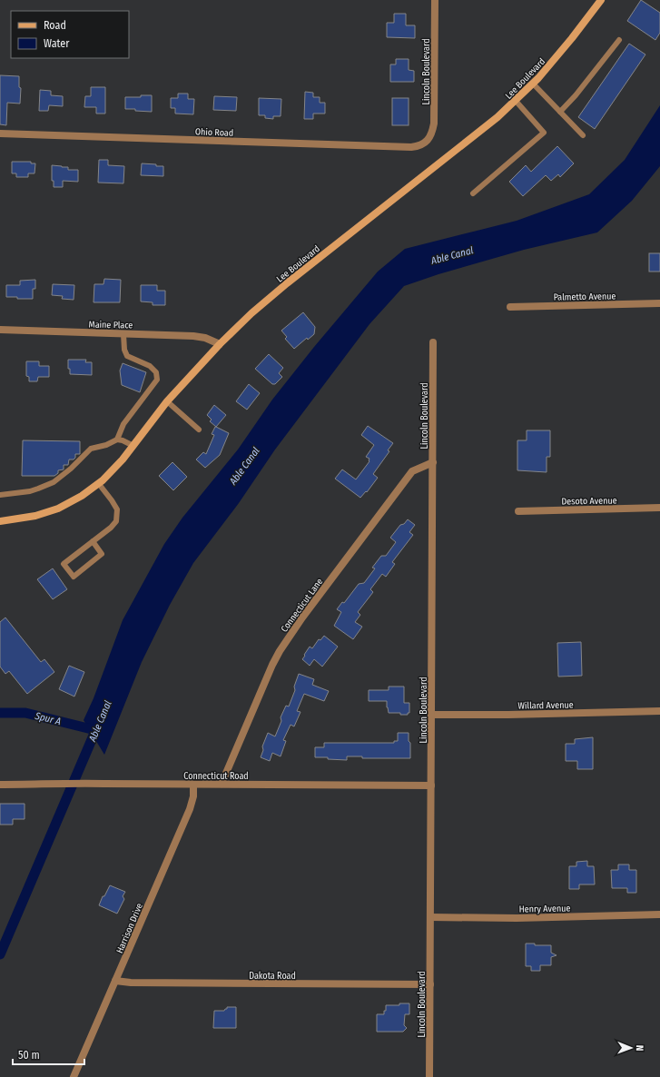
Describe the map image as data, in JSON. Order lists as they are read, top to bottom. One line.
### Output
{"streets":{"main road":["Lee Boulevard"],"street":["Lincoln Boulevard","Ohio Road","Palmetto Avenue","Maine Place","Desoto Avenue","Connecticut Lane","Willard Avenue","Connecticut Road","Henry Avenue","Harrison Drive","Dakota Road"]},"crossings":[["Lincoln Boulevard","Ohio Road"],["Lincoln Boulevard","Connecticut Lane"],["Lincoln Boulevard","Willard Avenue"],["Lincoln Boulevard","Connecticut Road"],["Lincoln Boulevard","Henry Avenue"],["Lincoln Boulevard","Dakota Road"],["Lee Boulevard","Maine Place"],["Connecticut Lane","Connecticut Road"],["Connecticut Road","Harrison Drive"],["Harrison Drive","Dakota Road"]],"water":["Able Canal","Spur A"],"legend":["Road","Water"],"scale_bar":"50 m","north":"right"}
